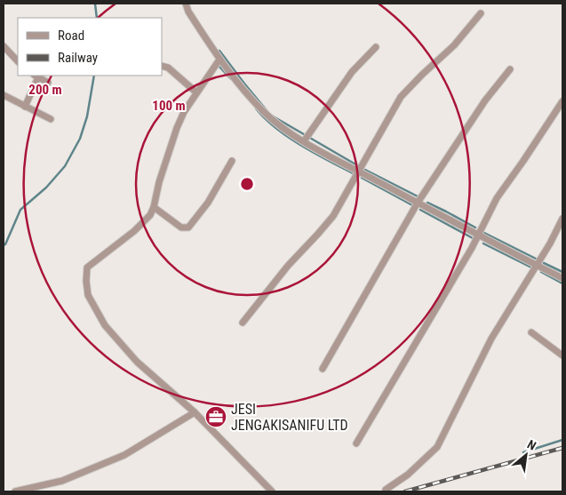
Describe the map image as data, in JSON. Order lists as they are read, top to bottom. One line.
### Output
{"places":{"office":["JESI JENGAKISANIFU LTD"]},"legend":["Road","Railway"],"north":"top right","rings":["200 m","100 m"]}
